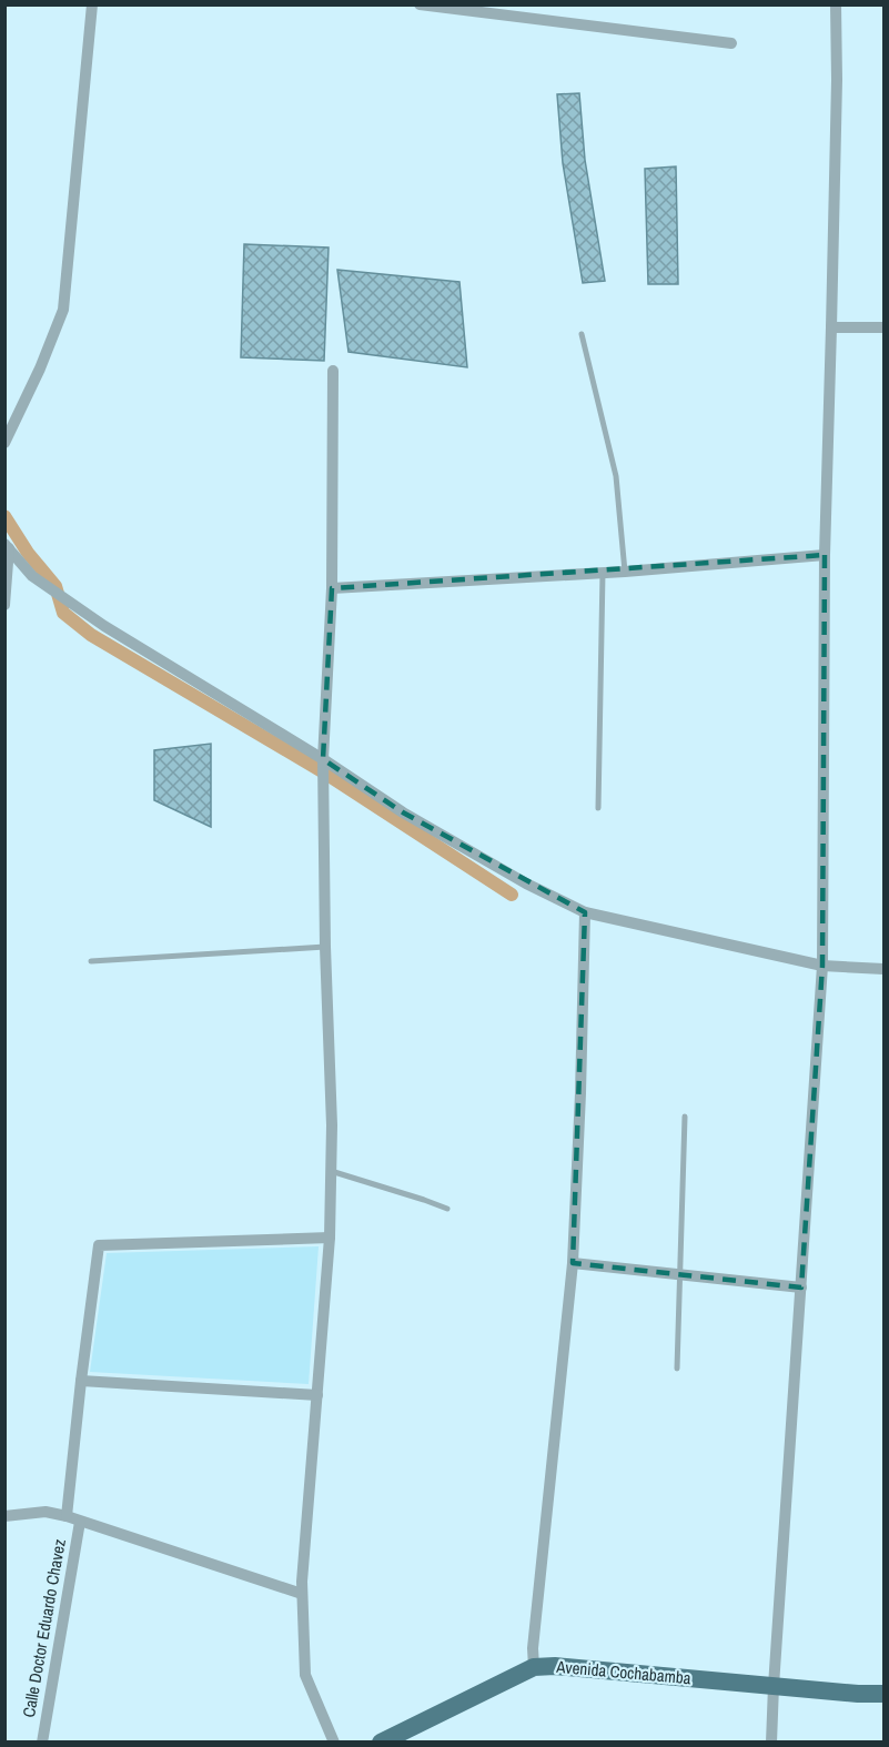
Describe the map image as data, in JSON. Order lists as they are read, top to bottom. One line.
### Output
{"streets":{"main road":["Avenida Cochabamba"],"street":["Calle Doctor Eduardo Chavez"]}}
